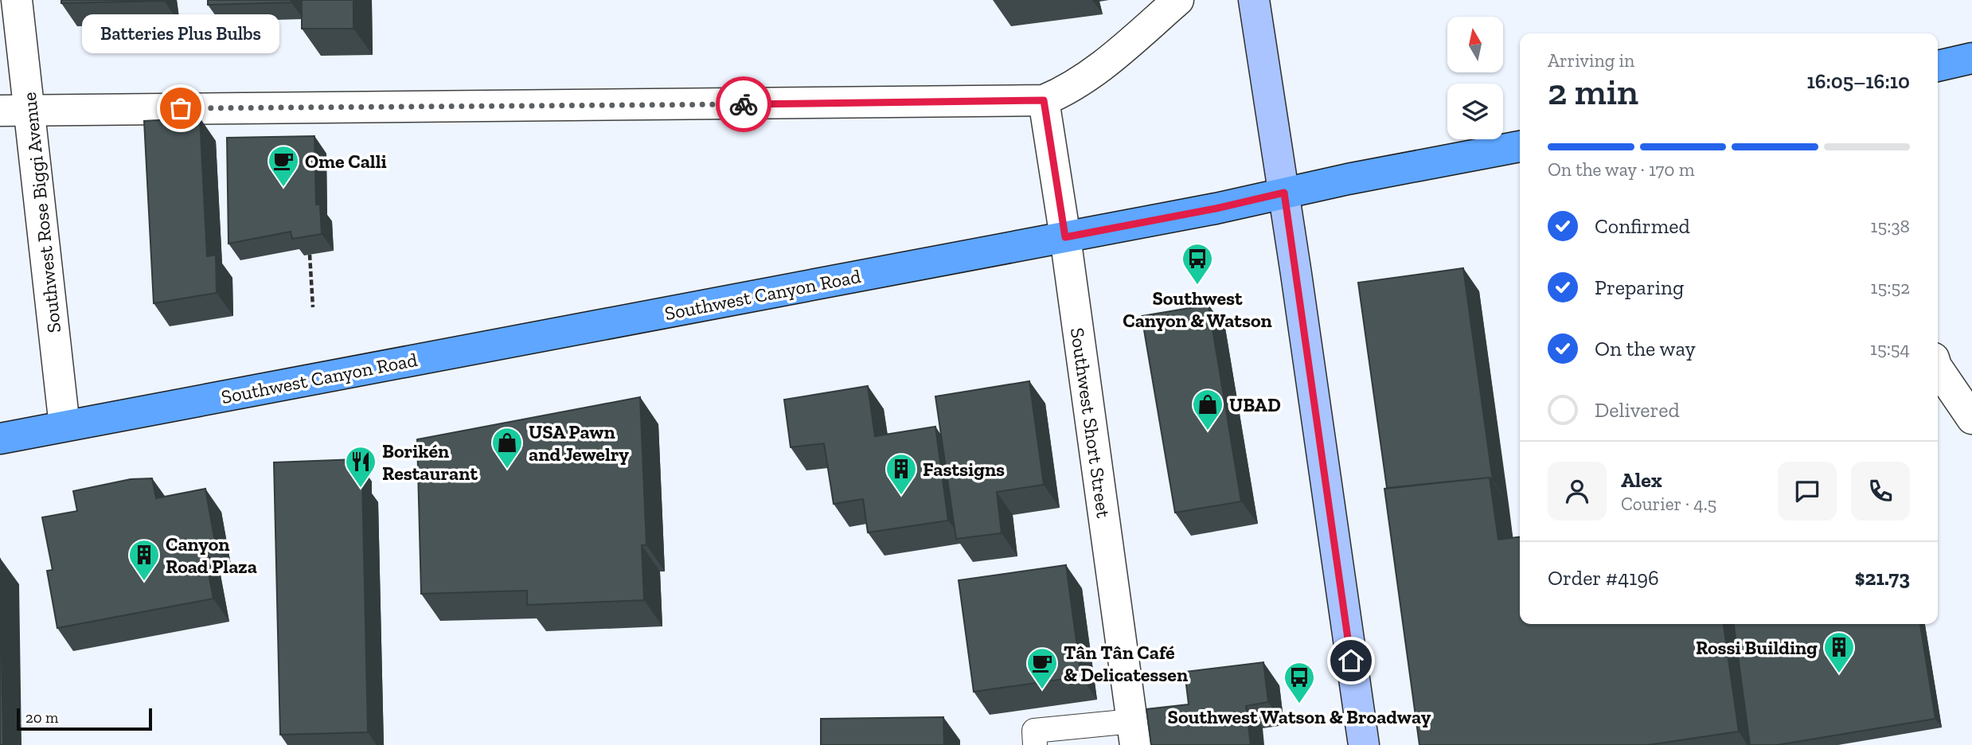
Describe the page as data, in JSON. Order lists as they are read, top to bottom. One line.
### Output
{"streets":{"main road":["Southwest Canyon Road"],"street":["Southwest Rose Biggi Avenue","Southwest Short Street"]},"crossings":[["Southwest Rose Biggi Avenue","Southwest Canyon Road"],["Southwest Canyon Road","Southwest Short Street"]],"places":{"other":["Batteries Plus Bulbs"],"cafe":["Ome Calli","Tân Tân Café & Delicatessen"],"bus stop":["Southwest Canyon & Watson","Southwest Watson & Broadway"],"shop":["UBAD","USA Pawn and Jewelry"],"restaurant":["Borikén Restaurant"],"building":["Fastsigns","Canyon Road Plaza","Rossi Building"]},"scale_bar":"20 m","north":"top","page":{"bubble":"Batteries Plus Bulbs","heading":["2 min","Arriving in","16:05–16:10"],"panel":["Alex","Courier · 4.5","Order #4196","$21.73"],"bar":"On the way · 170 m","list":[["Confirmed","15:38"],["Preparing","15:52"],["On the way","15:54"],"Delivered"],"scale":"20 m"}}
